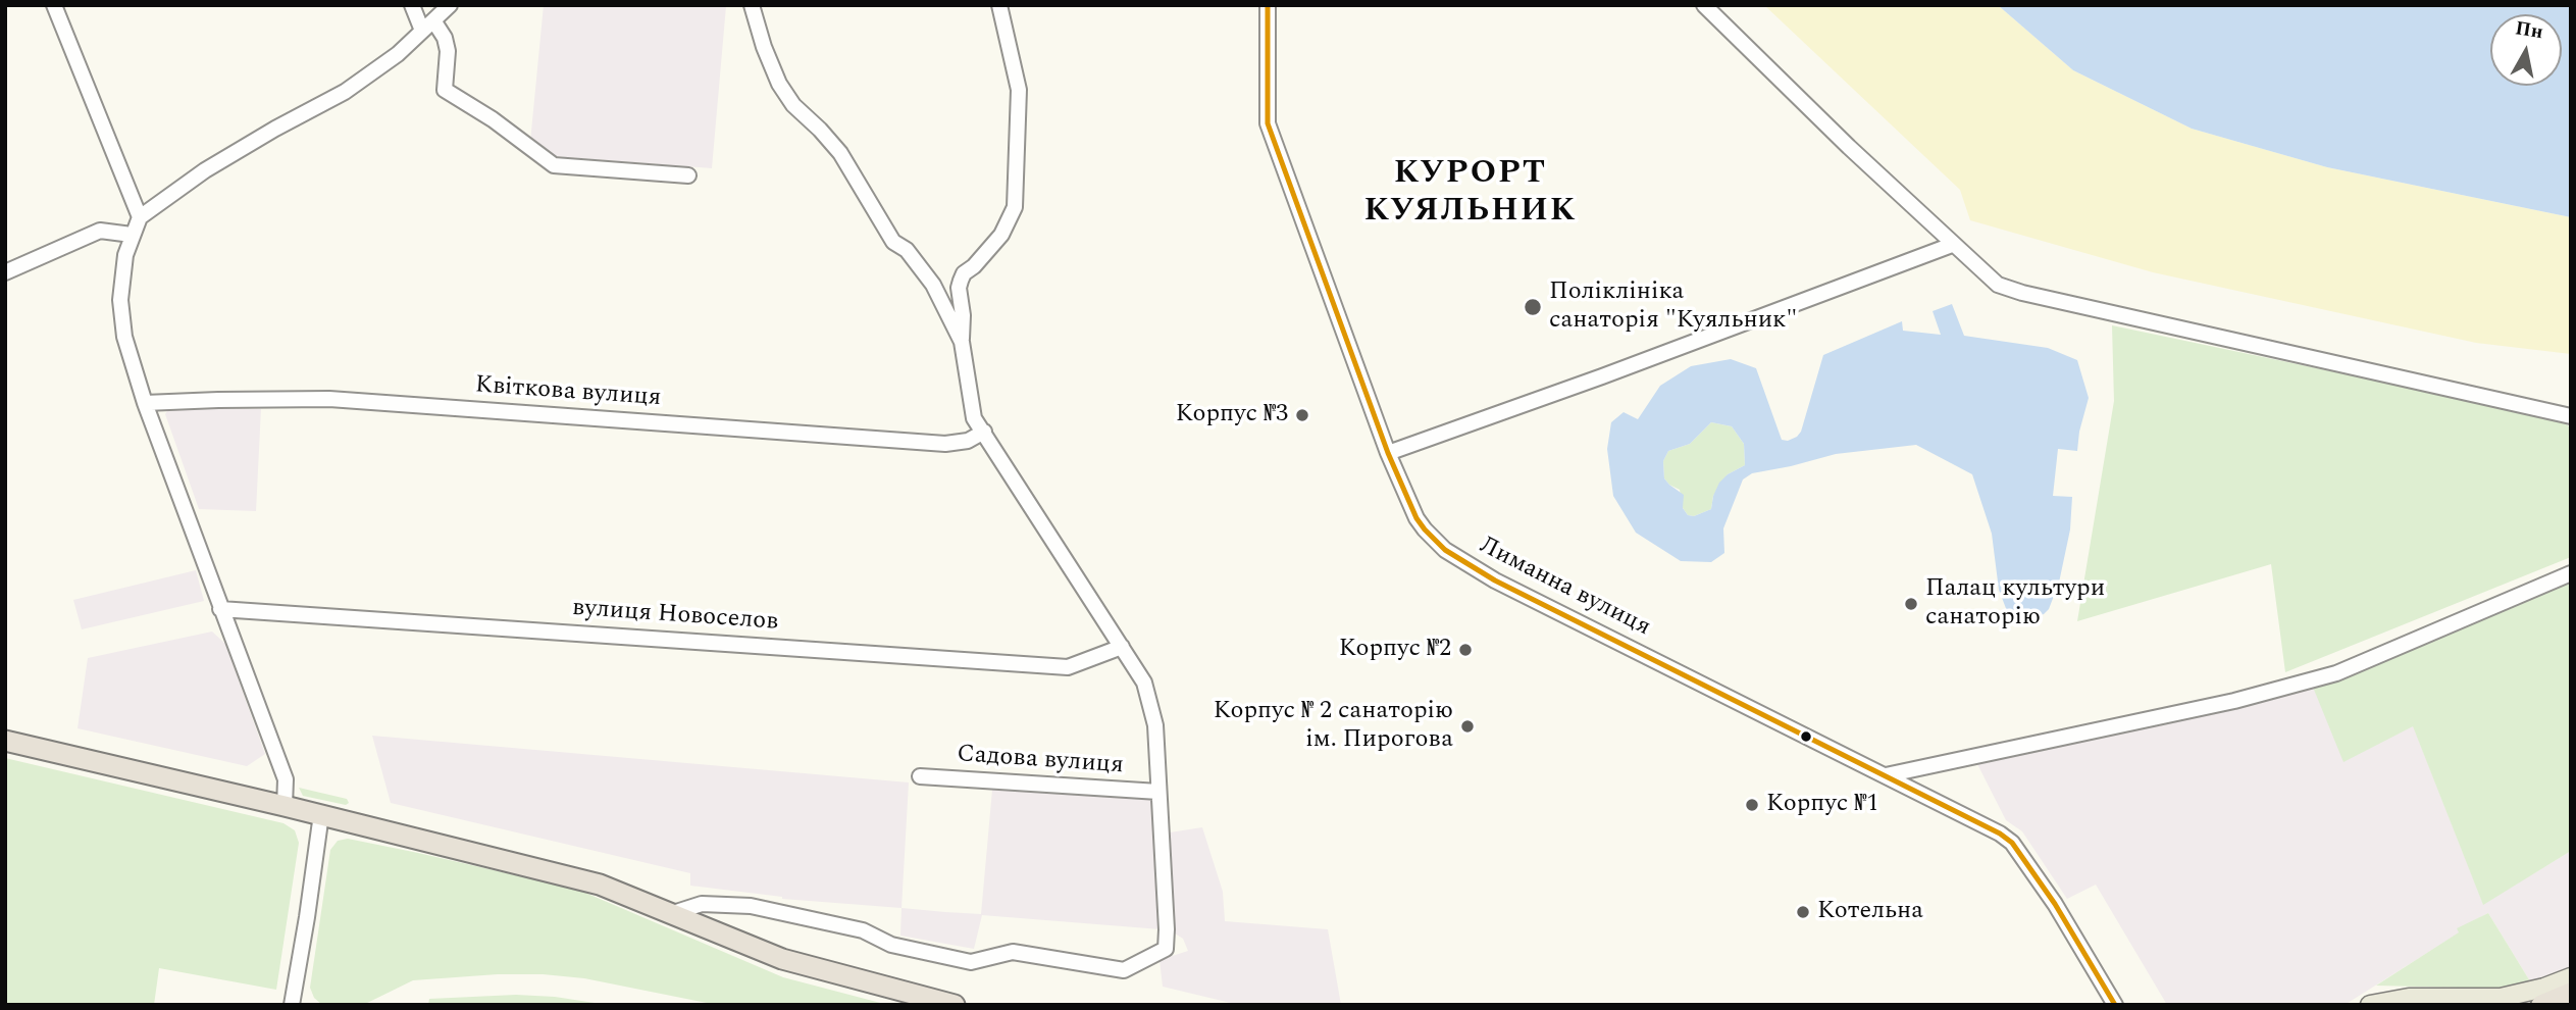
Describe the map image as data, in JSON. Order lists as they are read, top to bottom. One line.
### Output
{"streets":{"street":["Квіткова вулиця","Лиманна вулиця","вулиця Новоселов","Садова вулиця"]},"districts":["КУРОРТ КУЯЛЬНИК"],"places":["Поліклініка санаторія \"Куяльник\"","Корпус №3","Палац культури санаторію","Корпус №2","Корпус № 2 санаторію ім. Пирогова","Корпус №1","Котельна"],"north":"top"}
